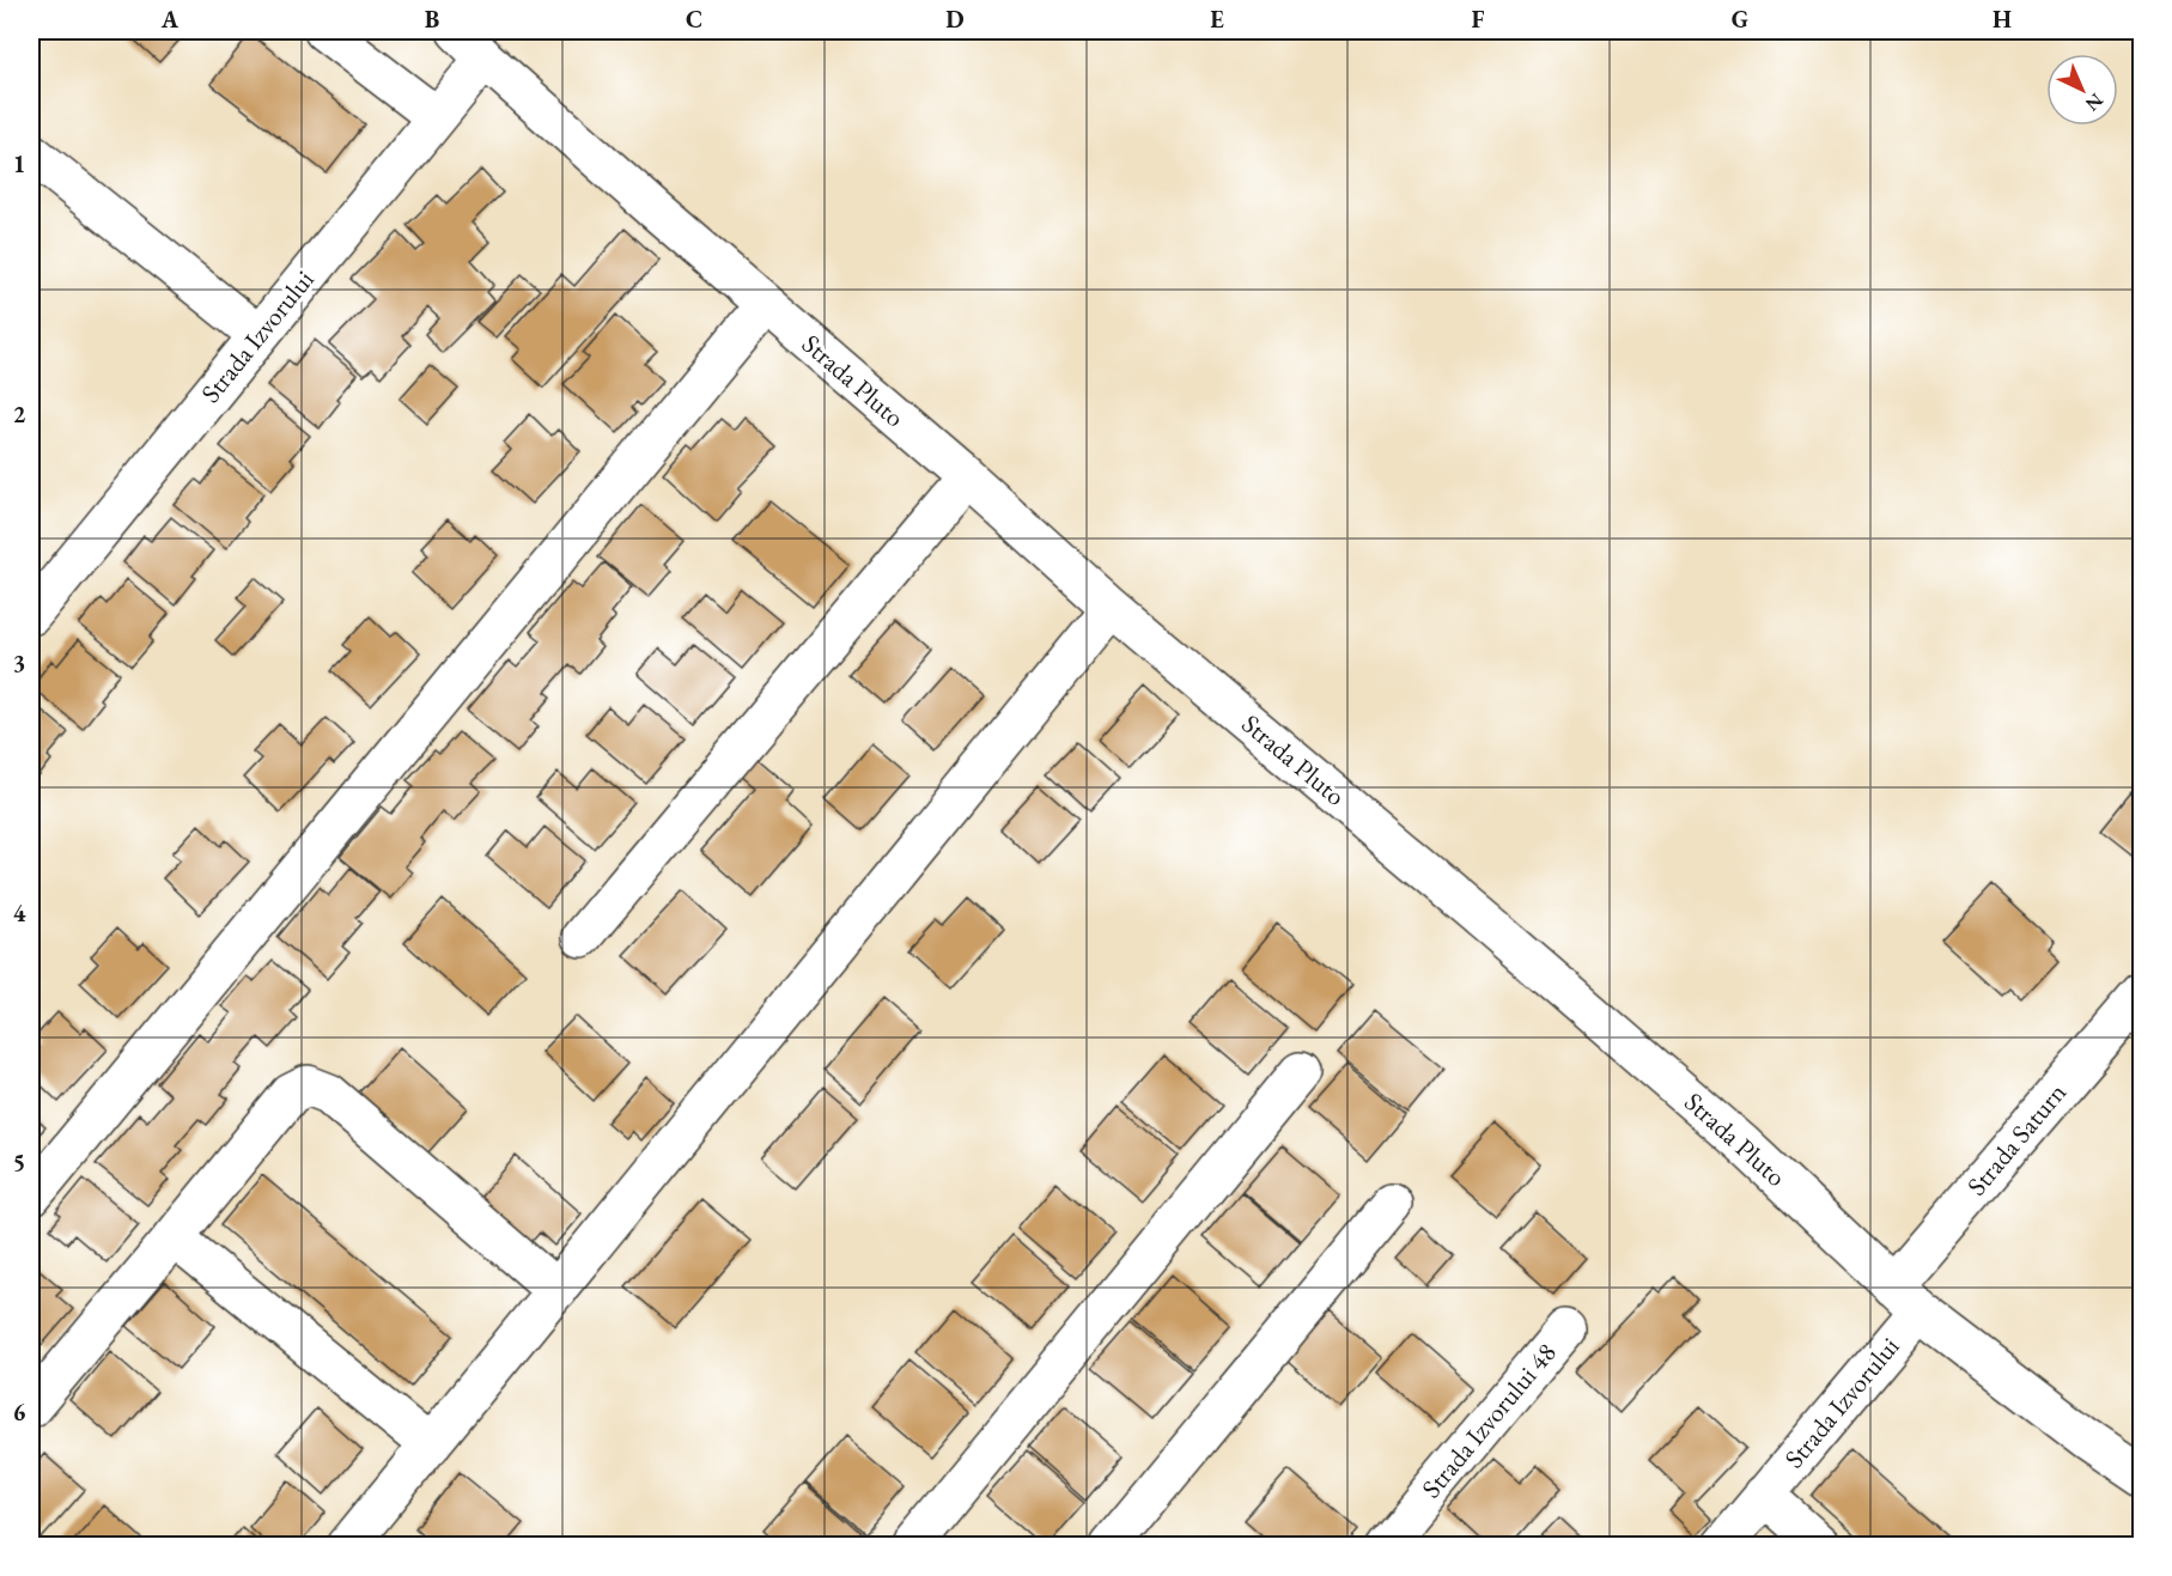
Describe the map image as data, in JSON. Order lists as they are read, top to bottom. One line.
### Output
{"streets":{"street":["Strada Izvorului","Strada Pluto","Strada Saturn","Strada Izvorului 48"]},"crossings":[["Strada Izvorului","Strada Pluto"],["Strada Izvorului","Strada Saturn"],["Strada Pluto","Strada Saturn"]],"north":"bottom right","grid":{"columns":["A","B","C","D","E","F","G","H"],"rows":["1","2","3","4","5","6"]}}
